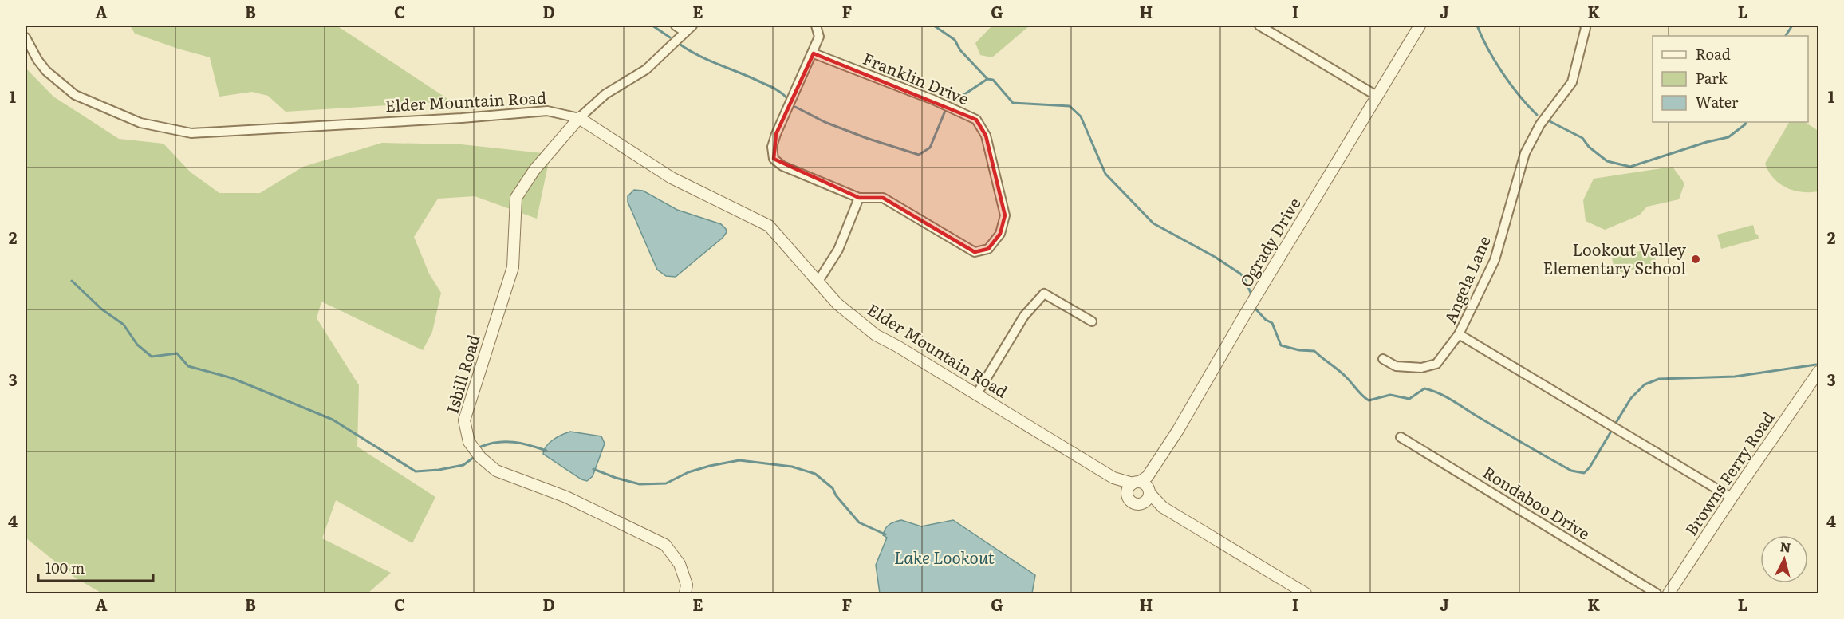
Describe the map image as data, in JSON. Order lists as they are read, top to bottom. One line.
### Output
{"streets":{"street":["Franklin Drive","Elder Mountain Road","Ogrady Drive","Angela Lane","Isbill Road","Browns Ferry Road","Rondaboo Drive"]},"crossings":[["Elder Mountain Road","Ogrady Drive"],["Elder Mountain Road","Isbill Road"],["Angela Lane","Browns Ferry Road"]],"water":["Lake Lookout"],"places":["Lookout Valley Elementary School"],"legend":["Road","Park","Water"],"scale_bar":"100 m","north":"top","grid":{"columns":["A","B","C","D","E","F","G","H","I","J","K","L"],"rows":["1","2","3","4"]}}
